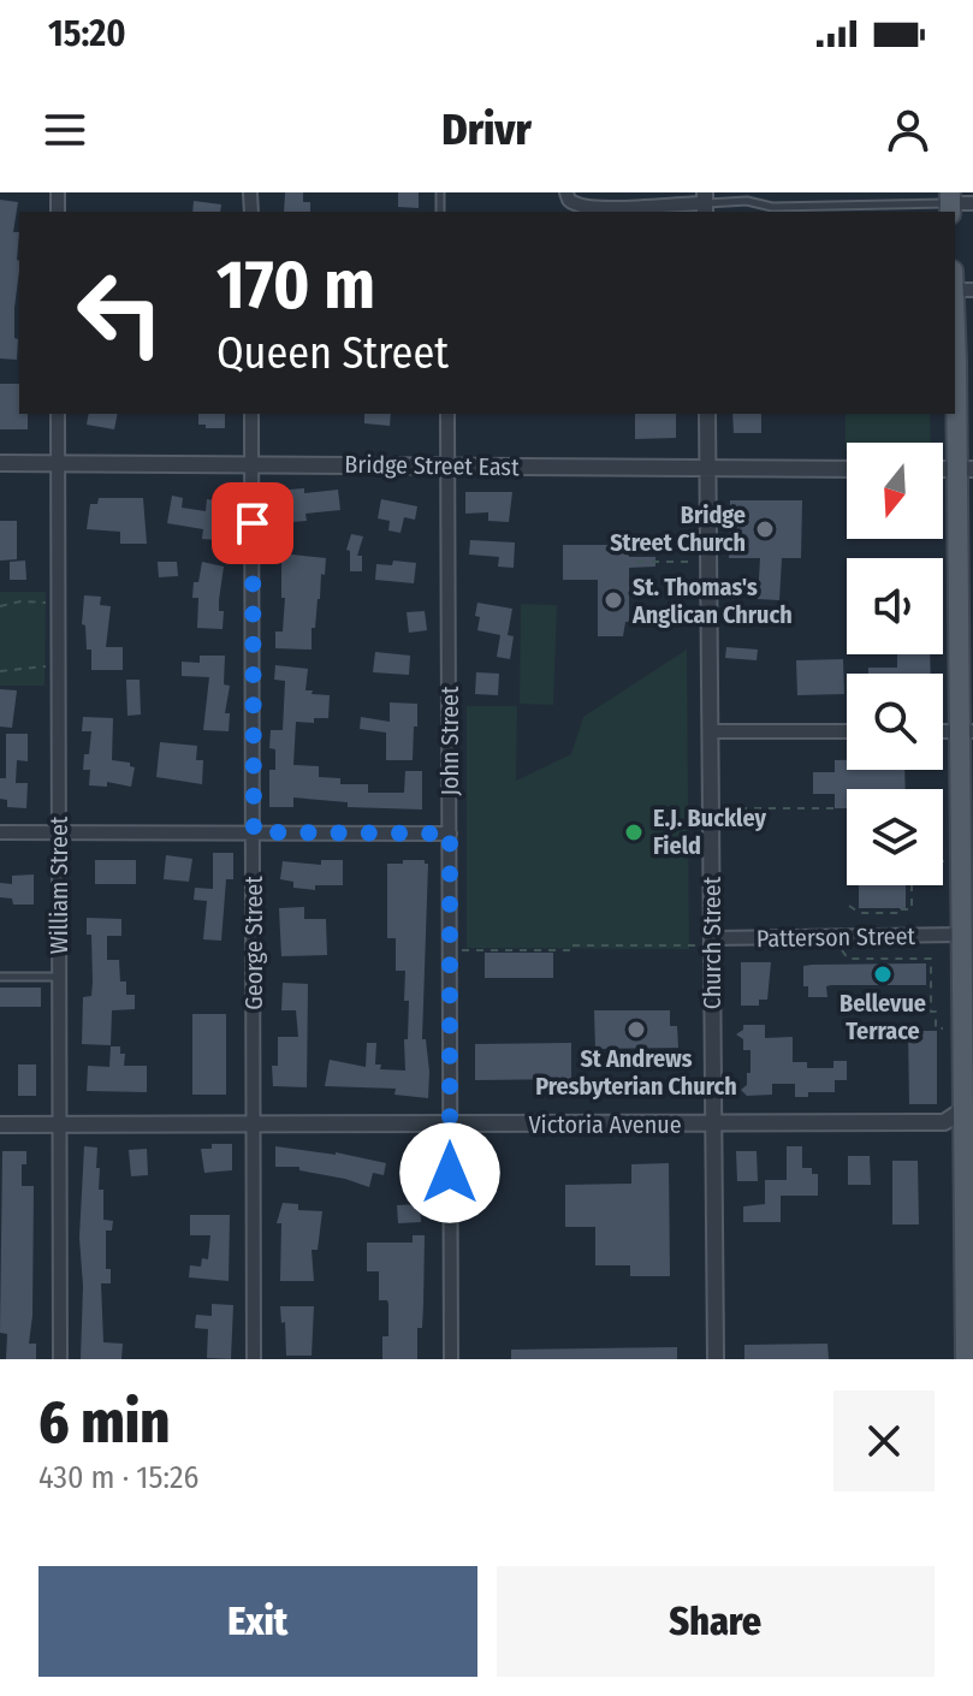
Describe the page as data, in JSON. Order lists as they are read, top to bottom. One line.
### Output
{"streets":{"street":["Bridge Street East","John Street","William Street","Patterson Street","George Street","Church Street","Victoria Avenue"]},"crossings":[["Bridge Street East","John Street"],["Bridge Street East","William Street"],["Bridge Street East","George Street"],["Bridge Street East","Church Street"],["John Street","Victoria Avenue"],["William Street","Victoria Avenue"],["Patterson Street","Church Street"],["George Street","Victoria Avenue"],["Church Street","Victoria Avenue"]],"places":["Bridge Street Church","St. Thomas's Anglican Chruch","E.J. Buckley Field","Bellevue Terrace","St Andrews Presbyterian Church"],"north":"bottom","page":{"status":"15:20","header":"Drivr","turn":["170 m","Queen Street"],"heading":["6 min","430 m · 15:26"],"buttons":["Exit","Share"]}}
